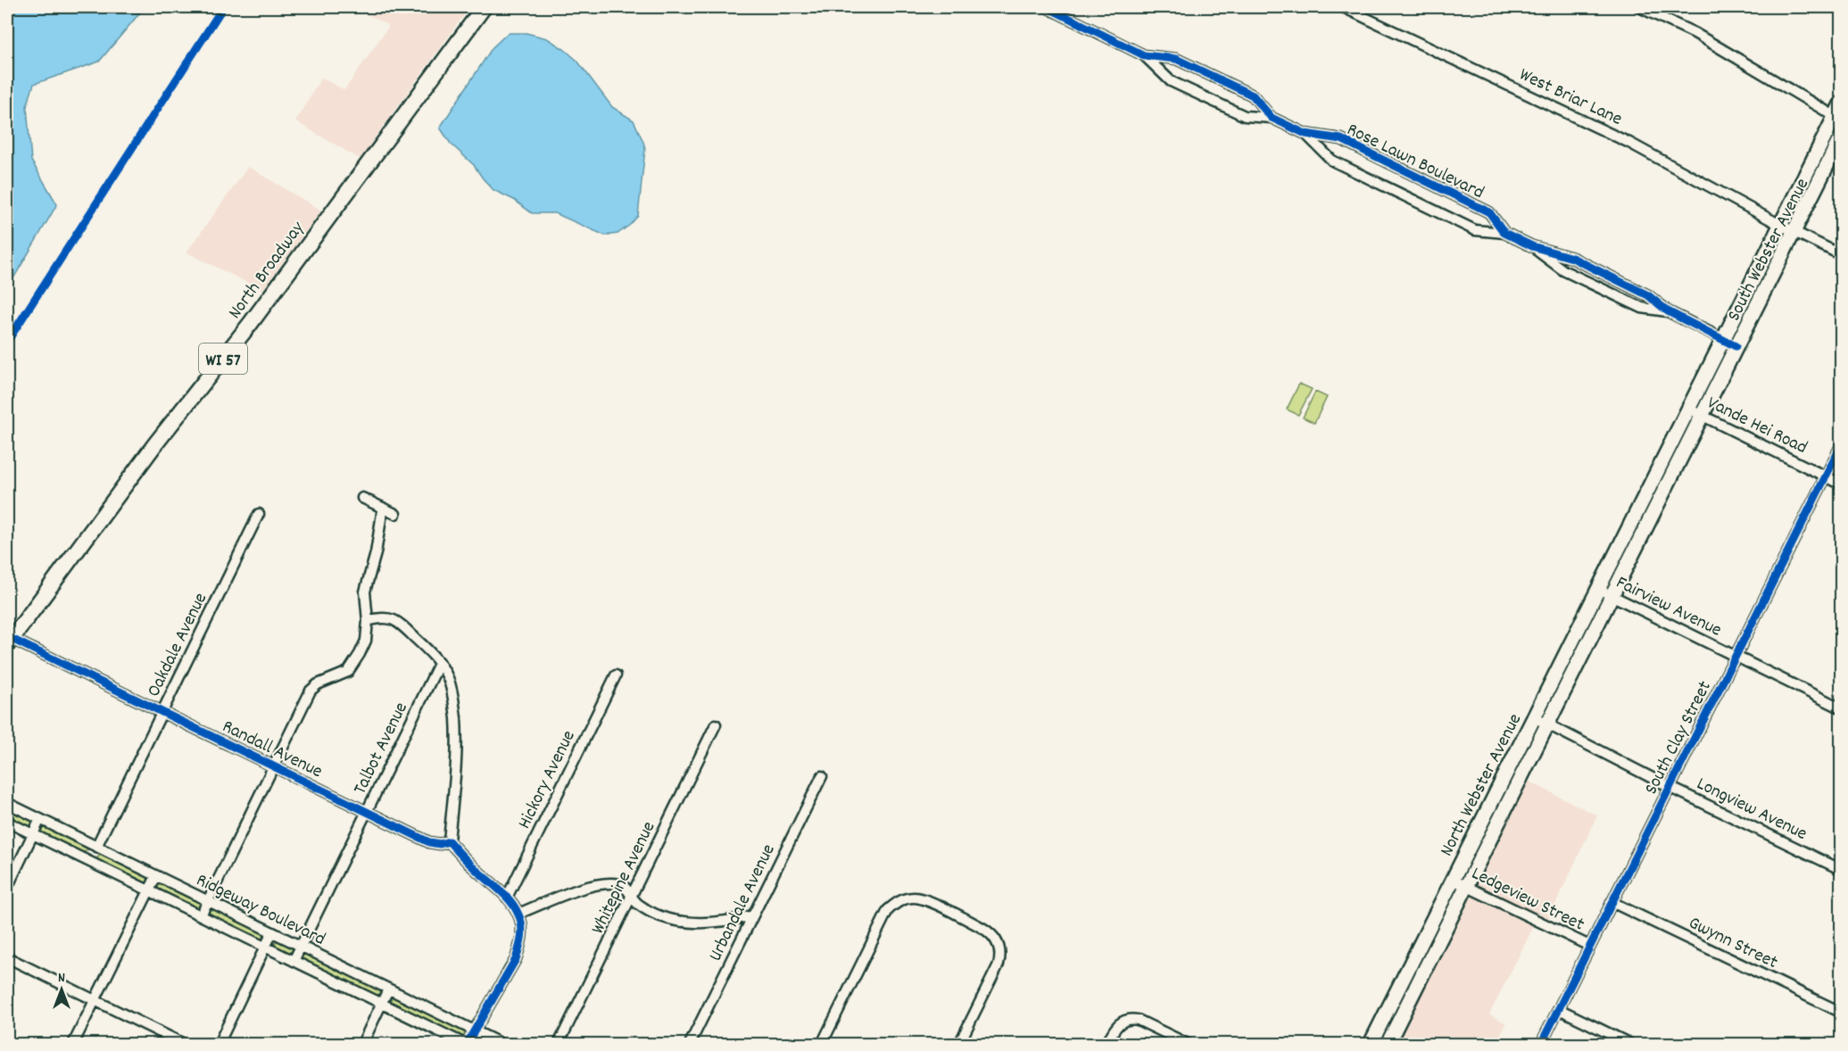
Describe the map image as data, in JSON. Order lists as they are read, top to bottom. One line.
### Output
{"streets":{"main road":["South Webster Avenue","North Broadway","WI 57","North Webster Avenue"],"street":["West Briar Lane","Rose Lawn Boulevard","Vande Hei Road","Fairview Avenue","Oakdale Avenue","South Clay Street","Randall Avenue","Talbot Avenue","Hickory Avenue","Longview Avenue","Whitepine Avenue","Ledgeview Street","Urbandale Avenue","Ridgeway Boulevard","Gwynn Street"]},"crossings":[["West Briar Lane","South Webster Avenue"],["Rose Lawn Boulevard","South Webster Avenue"],["South Webster Avenue","Vande Hei Road"],["South Webster Avenue","North Webster Avenue"],["North Broadway","Randall Avenue"],["Vande Hei Road","South Clay Street"],["Fairview Avenue","South Clay Street"],["Fairview Avenue","North Webster Avenue"],["Oakdale Avenue","Randall Avenue"],["Oakdale Avenue","Ridgeway Boulevard"],["South Clay Street","Longview Avenue"],["South Clay Street","Ledgeview Street"],["South Clay Street","Gwynn Street"],["Randall Avenue","Talbot Avenue"],["Talbot Avenue","Ridgeway Boulevard"],["North Webster Avenue","Longview Avenue"],["North Webster Avenue","Ledgeview Street"]],"north":"top"}
